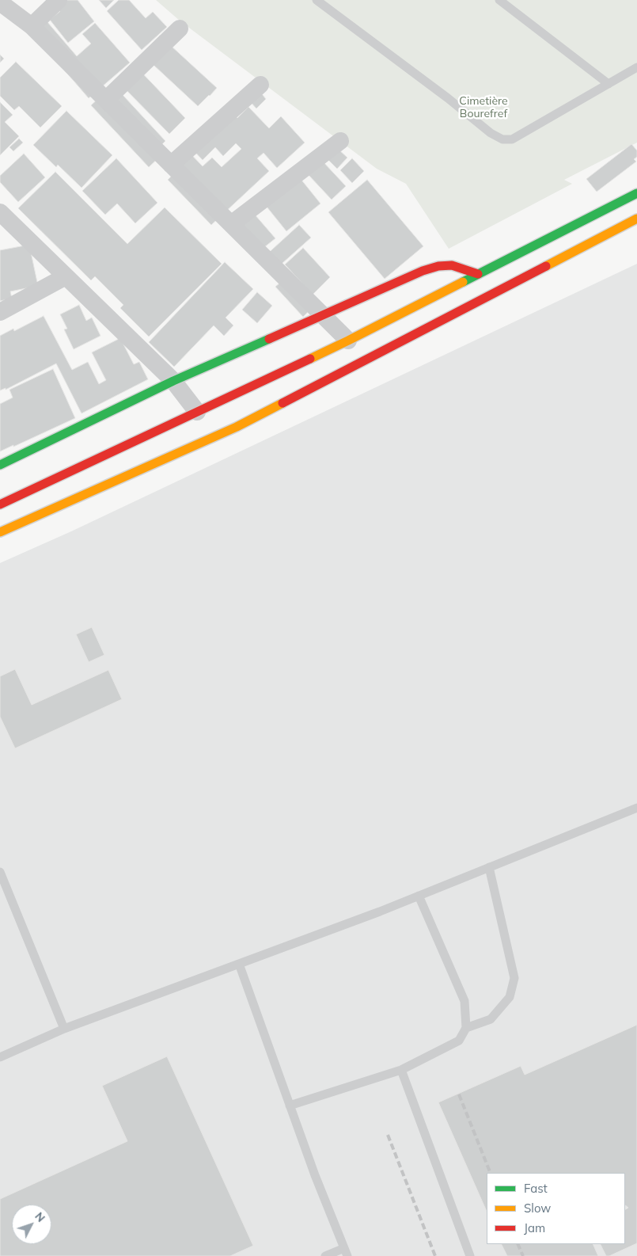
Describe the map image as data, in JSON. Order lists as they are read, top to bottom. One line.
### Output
{"parks":["Cimetière Bourefref"],"legend":["Fast","Slow","Jam"],"north":"top right"}
